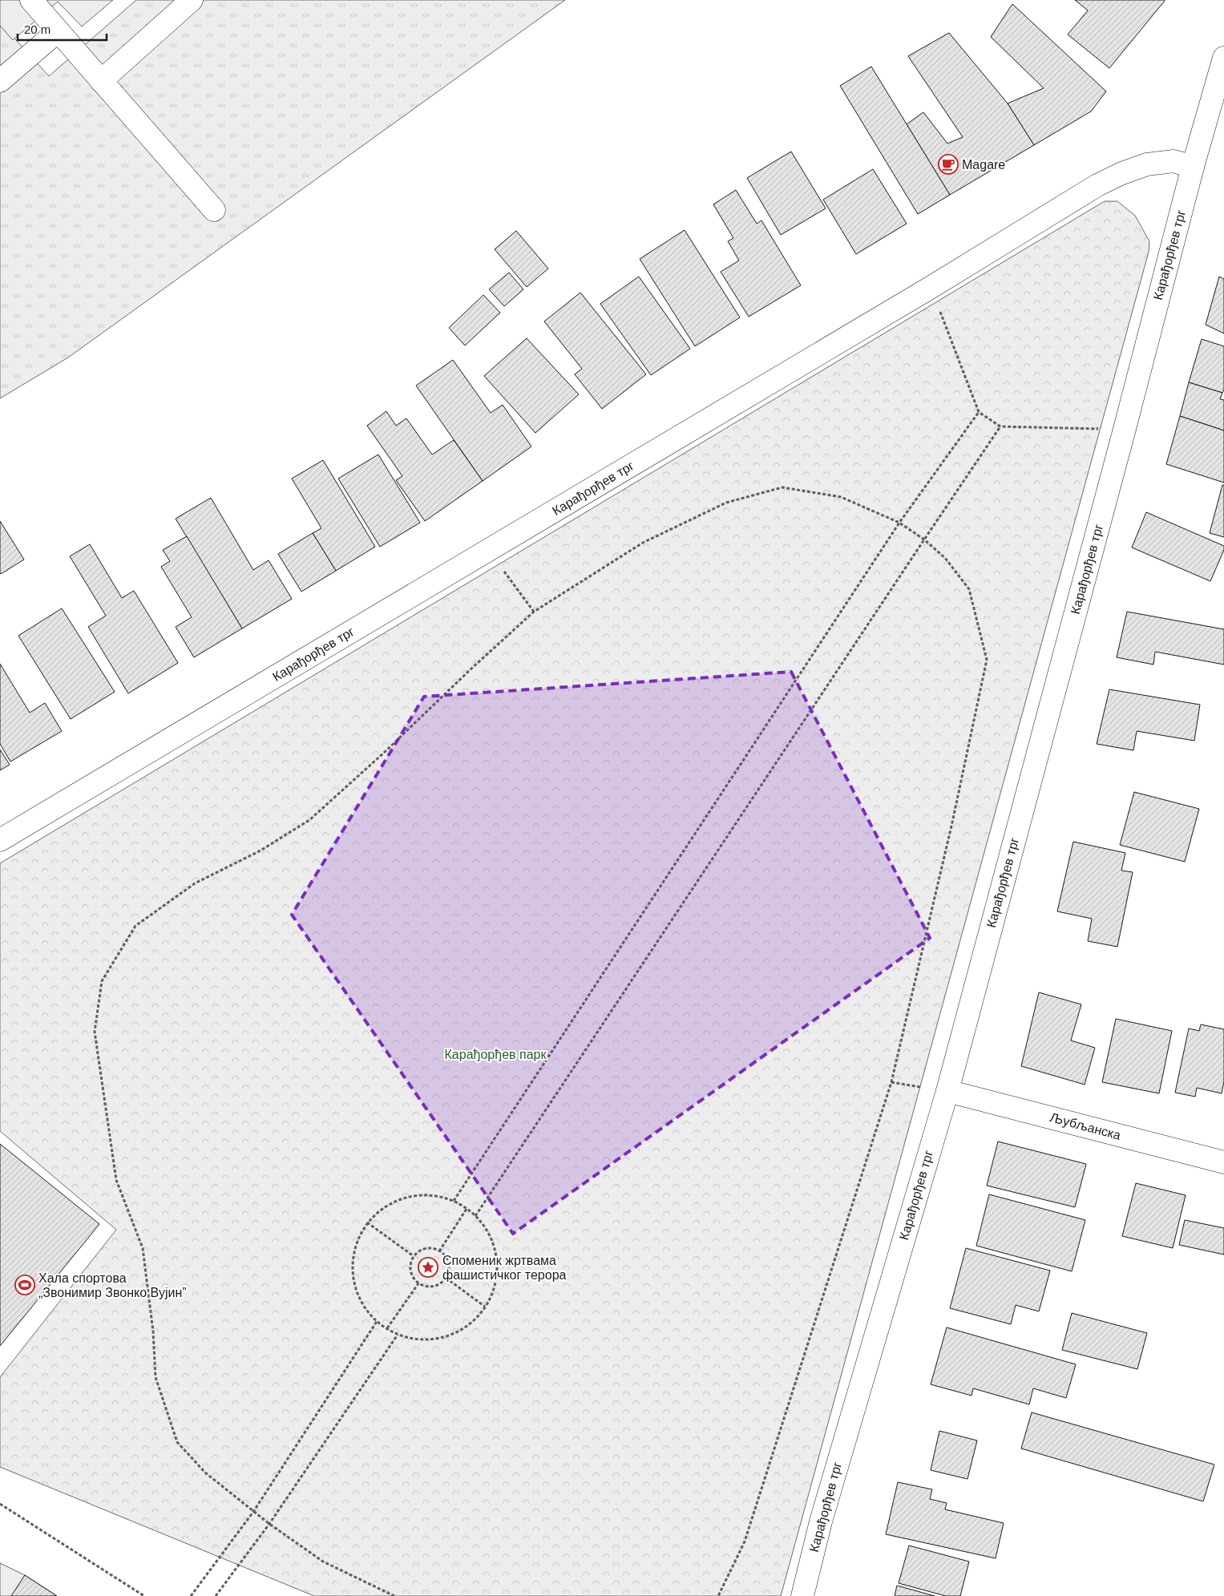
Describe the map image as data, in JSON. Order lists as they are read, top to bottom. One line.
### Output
{"streets":{"street":["Карађорђев трг","Љубљанска"]},"crossings":[["Карађорђев трг","Љубљанска"]],"parks":["Карађорђев парк"],"places":{"cafe":["Magare"],"place":["Споменик жртвама фашистичког терора"],"sports":["Хала спортова „Звонимир Звонко Вујин”"]},"scale_bar":"20 m"}
